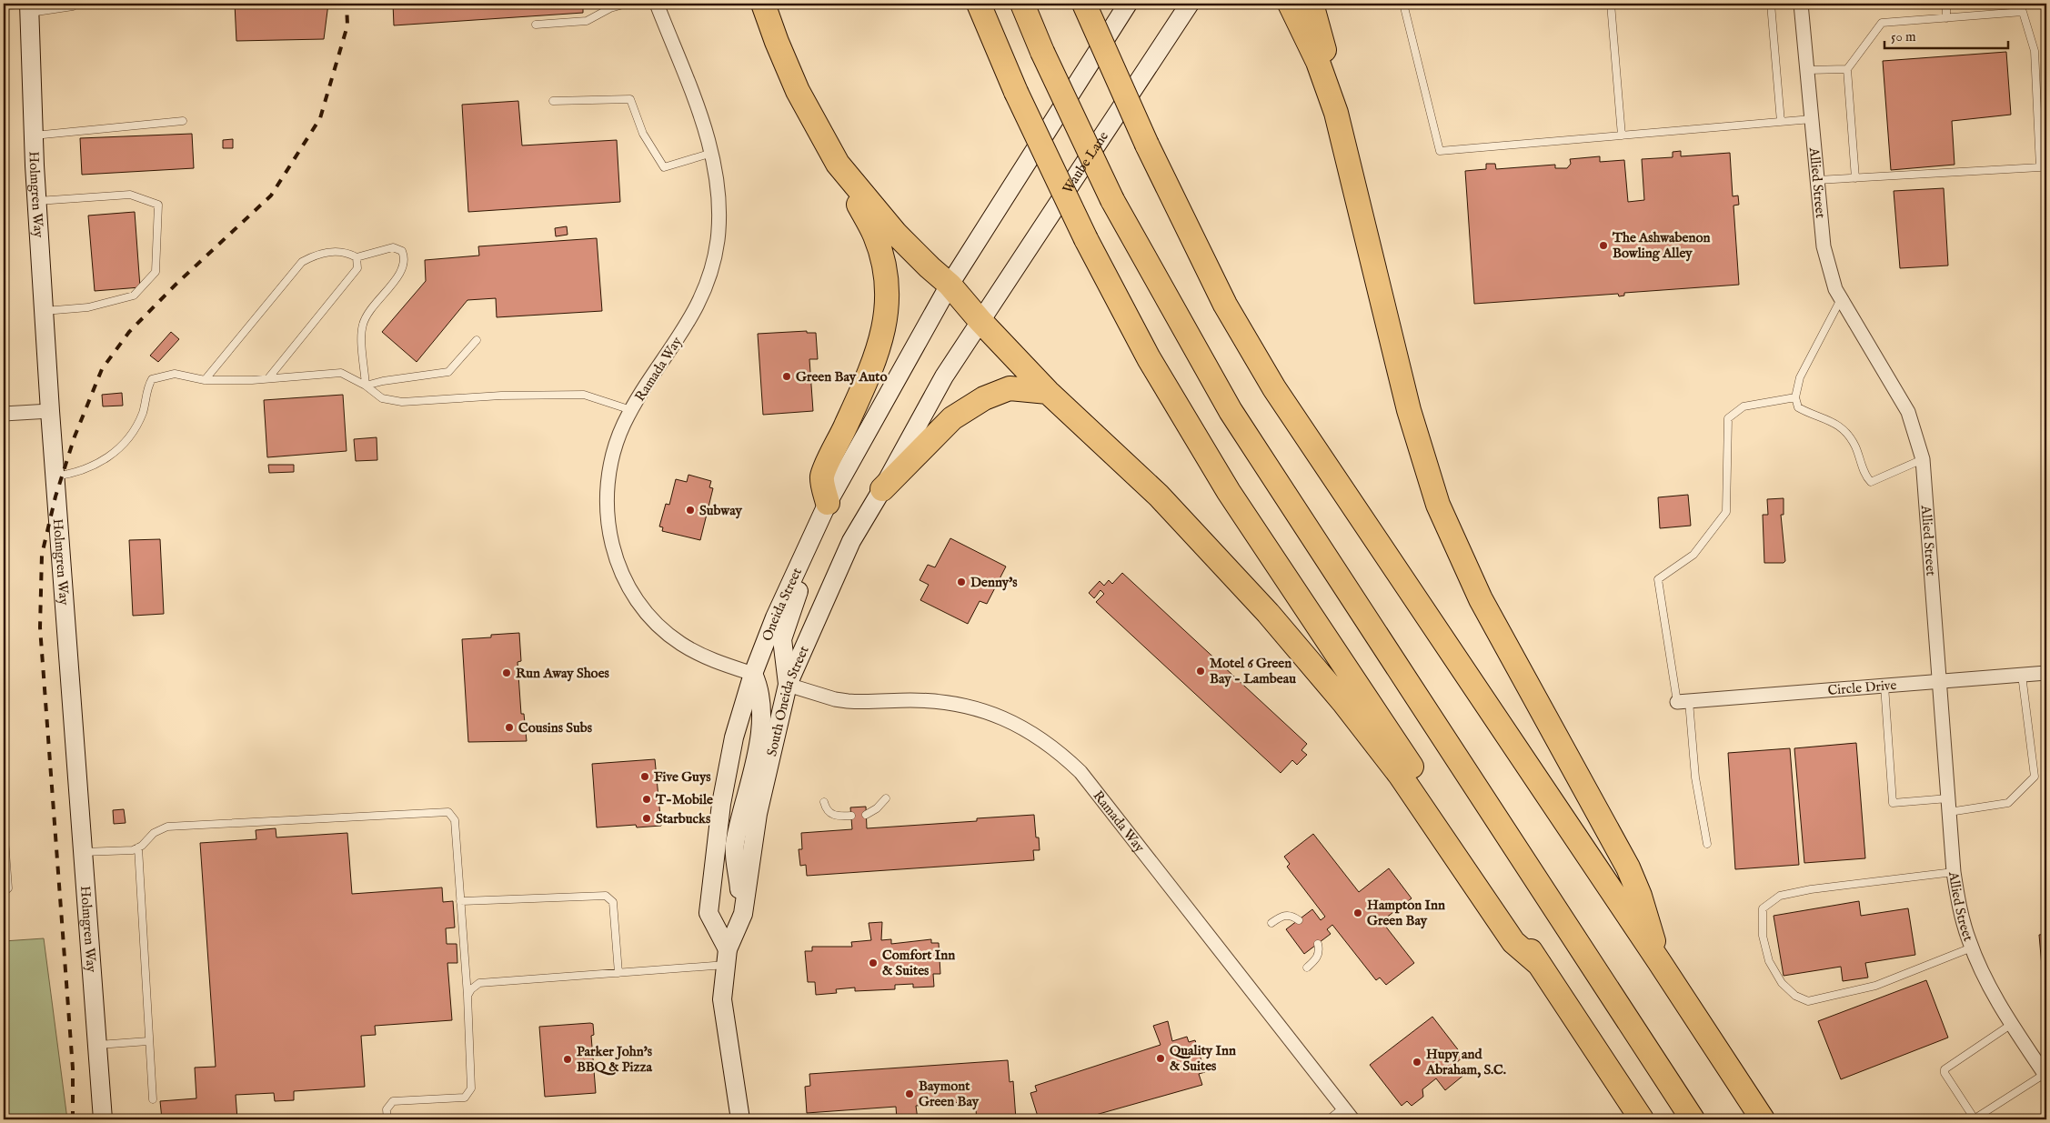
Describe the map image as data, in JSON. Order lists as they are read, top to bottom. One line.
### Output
{"streets":{"street":["Waube Lane","Allied Street","Holmgren Way","Ramada Way","Oneida Street","Circle Drive","South Oneida Street"]},"crossings":[["Waube Lane","South Oneida Street"],["Allied Street","Circle Drive"],["Ramada Way","Oneida Street"],["Ramada Way","South Oneida Street"],["Oneida Street","South Oneida Street"]],"places":["The Ashwabenon Bowling Alley","Green Bay Auto","Subway","Denny's","Motel 6 Green Bay - Lambeau","Run Away Shoes","Cousins Subs","Five Guys","T-Mobile","Starbucks","Hampton Inn Green Bay","Comfort Inn & Suites","Quality Inn & Suites","Parker John's BBQ & Pizza","Hupy and Abraham, S.C.","Baymont Green Bay"],"scale_bar":"50 m"}
